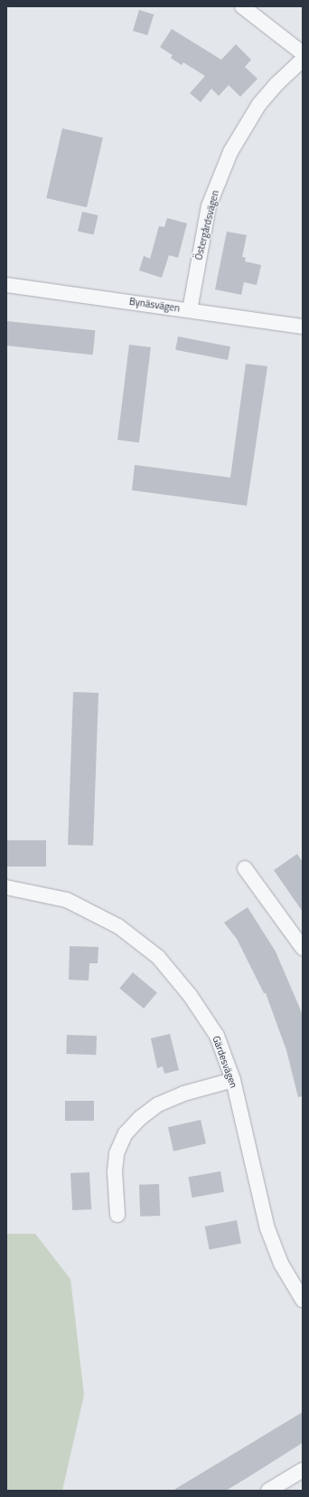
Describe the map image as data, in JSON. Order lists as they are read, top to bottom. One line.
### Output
{"streets":{"street":["Östergårdsvägen","Bynäsvägen","Gärdesvägen"]},"crossings":[["Östergårdsvägen","Bynäsvägen"]]}
